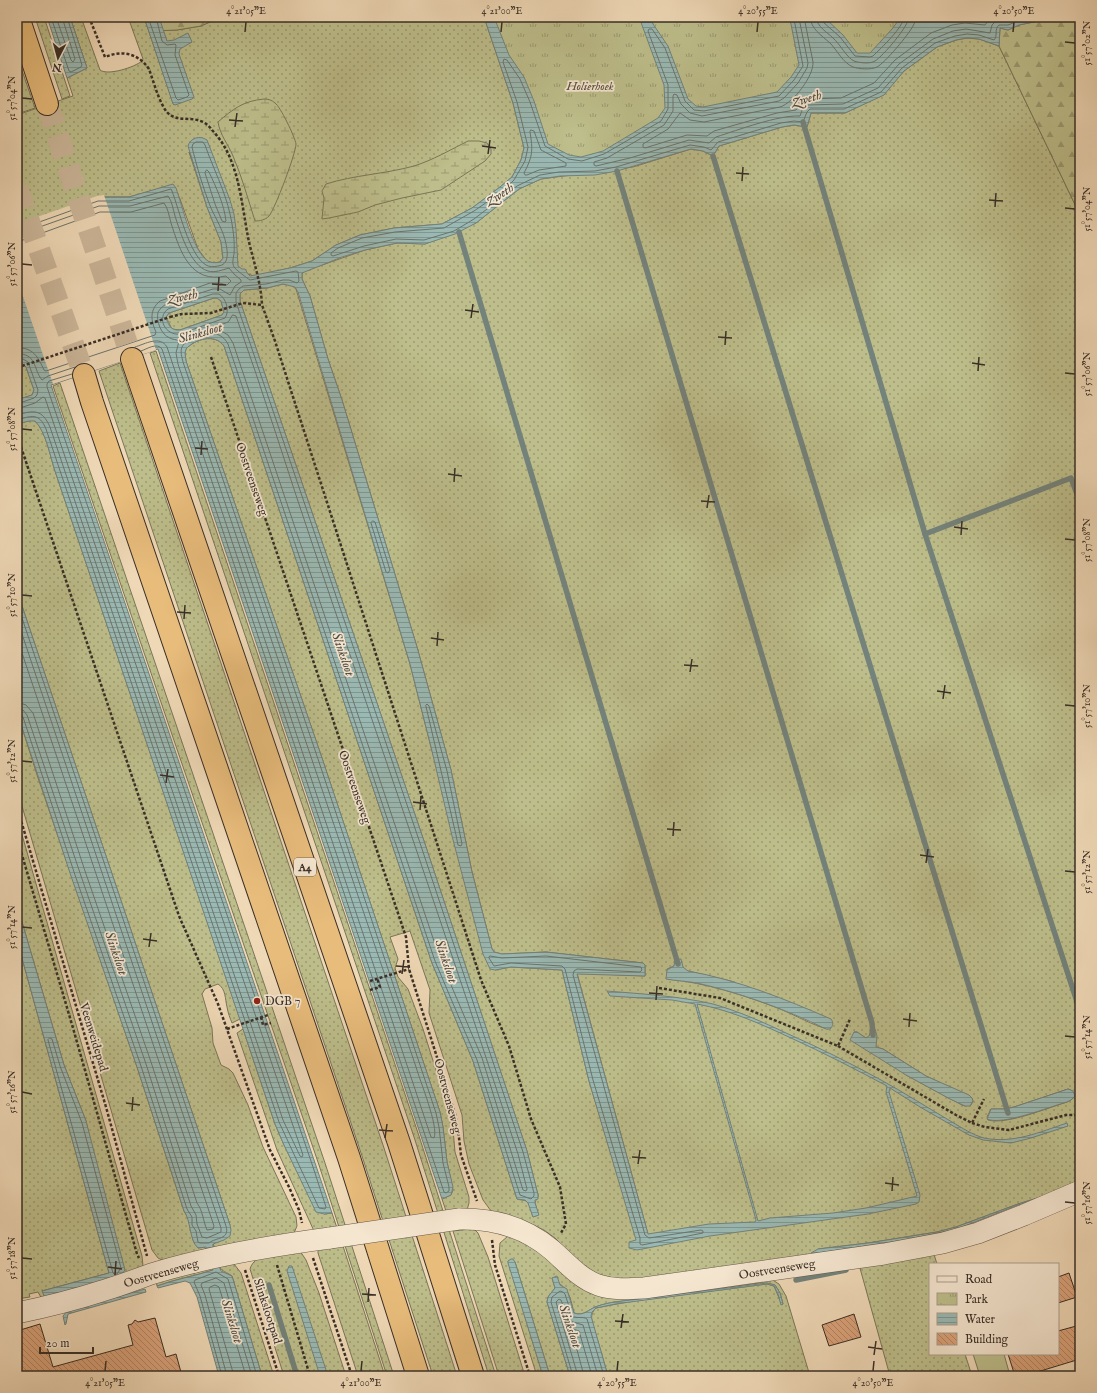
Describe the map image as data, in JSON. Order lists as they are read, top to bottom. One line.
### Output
{"streets":{"highway":["A4"],"street":["Oostveenseweg"],"path":["Veenweidepad","Slinkslootpad"]},"crossings":[["Oostveenseweg","Veenweidepad"],["Oostveenseweg","Slinkslootpad"]],"water":["Zweth","Slinksloot"],"parks":["Holierhoek"],"places":["DGB 7"],"legend":["Road","Park","Water","Building"],"scale_bar":"20 m","north":"bottom","coordinates":["4°21'05\"E","4°21'00\"E","4°20'55\"E","4°20'50\"E","51°57'02\"N","51°57'04\"N","51°57'06\"N","51°57'08\"N","51°57'10\"N","51°57'12\"N","51°57'14\"N","51°57'16\"N","51°57'18\"N"]}
